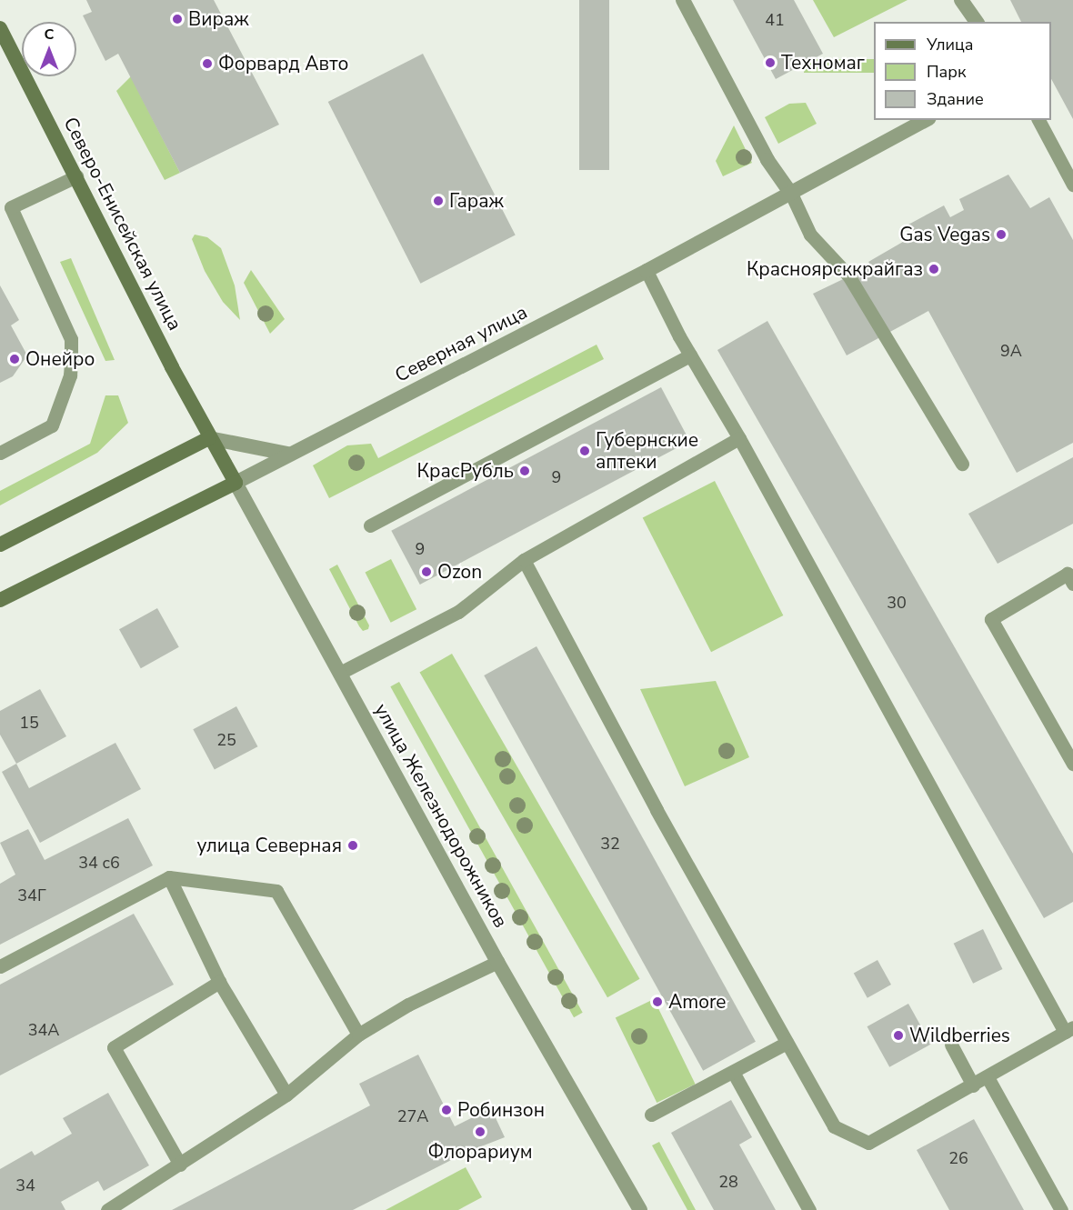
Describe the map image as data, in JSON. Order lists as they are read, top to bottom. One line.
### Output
{"streets":{"main road":["Северо-Енисейская улица","улица Железнодорожников"],"street":["Северная улица"]},"crossings":[["Северо-Енисейская улица","улица Железнодорожников"],["Северная улица","улица Железнодорожников"]],"places":["Вираж","Техномаг","Форвард Авто","Гараж","Gas Vegas","Красноярсккрайгаз","Онейро","Губернские аптеки","КрасРубль","Ozon","улица Северная","Amore","Wildberries","Робинзон","Флорариум"],"house_numbers":["41","9А","9","9","30","15","25","32","34 с6","34Г","34А","27А","26","28","34"],"legend":["Улица","Парк","Здание"],"north":"top"}
